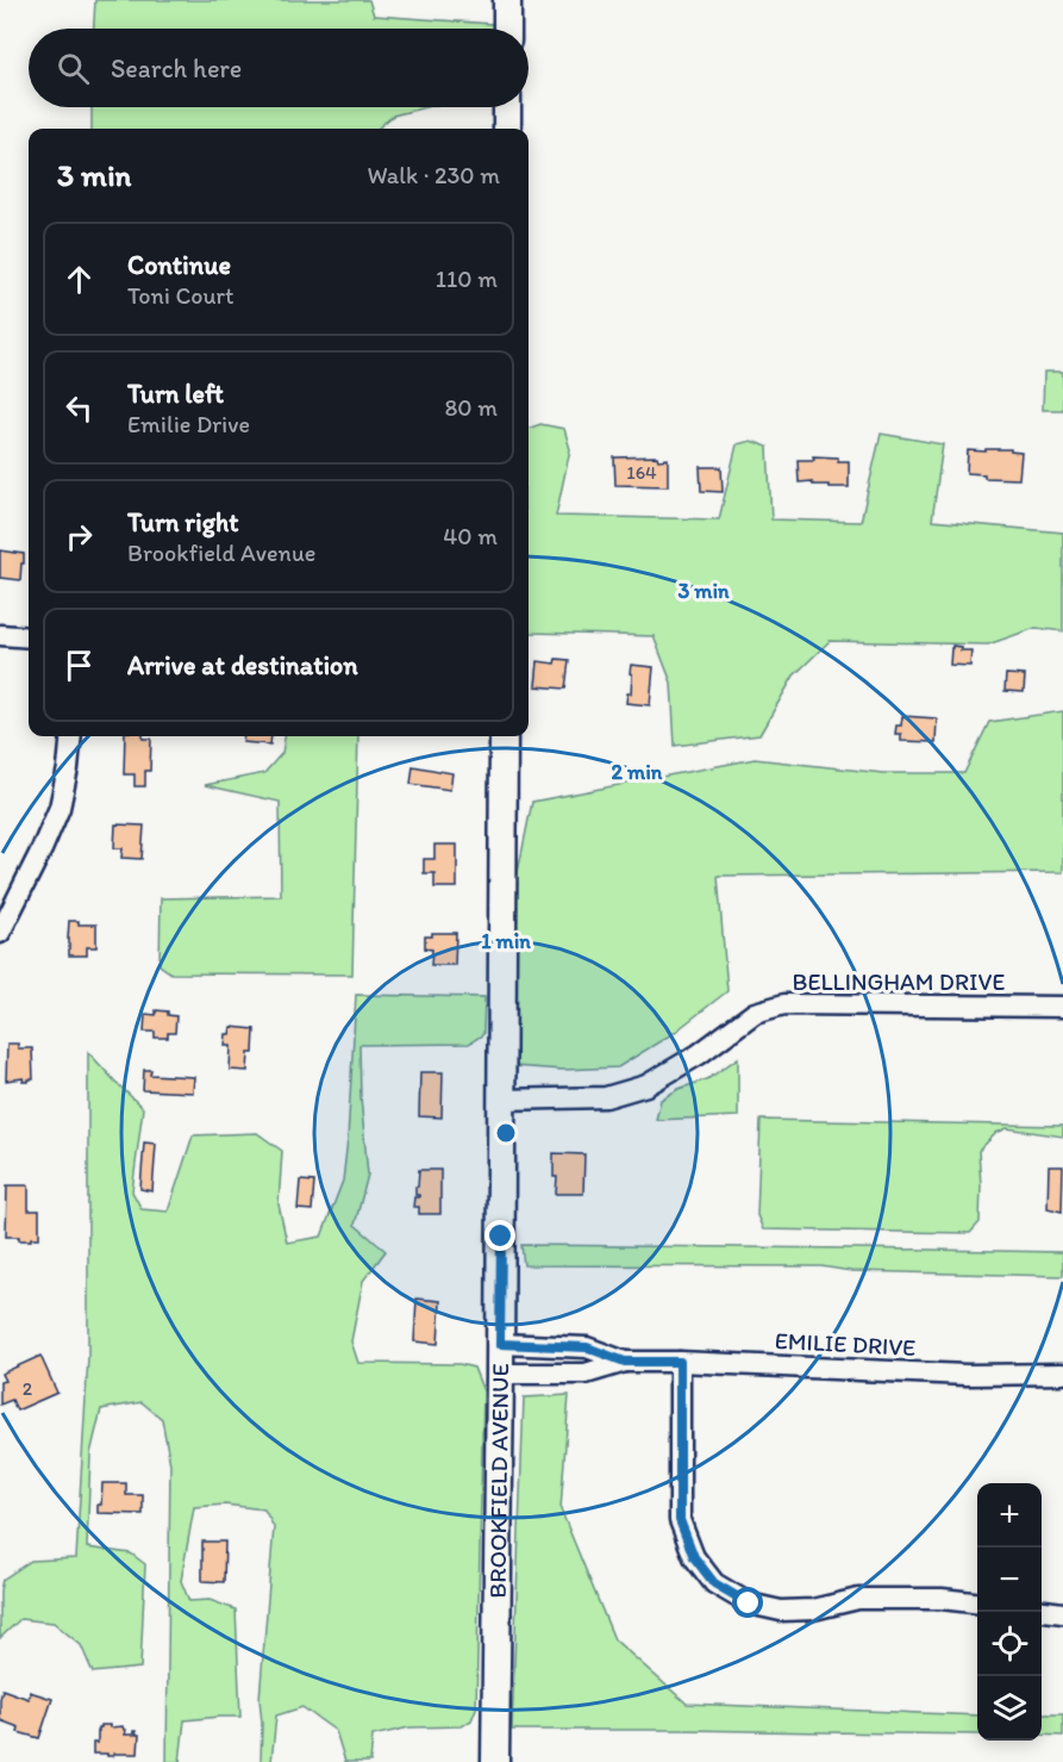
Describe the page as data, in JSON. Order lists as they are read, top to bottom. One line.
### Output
{"streets":{"main road":["BROOKFIELD AVENUE"],"street":["BELLINGHAM DRIVE","EMILIE DRIVE"]},"crossings":[["BELLINGHAM DRIVE","BROOKFIELD AVENUE"],["EMILIE DRIVE","BROOKFIELD AVENUE"]],"house_numbers":["164","2"],"page":{"search":"Search here","heading":["3 min","Walk · 230 m"],"list":[["Continue","Toni Court","110 m"],["Turn left","Emilie Drive","80 m"],["Turn right","Brookfield Avenue","40 m"],"Arrive at destination"],"map_buttons":["+","−"]},"rings":["3 min","2 min","1 min"]}
